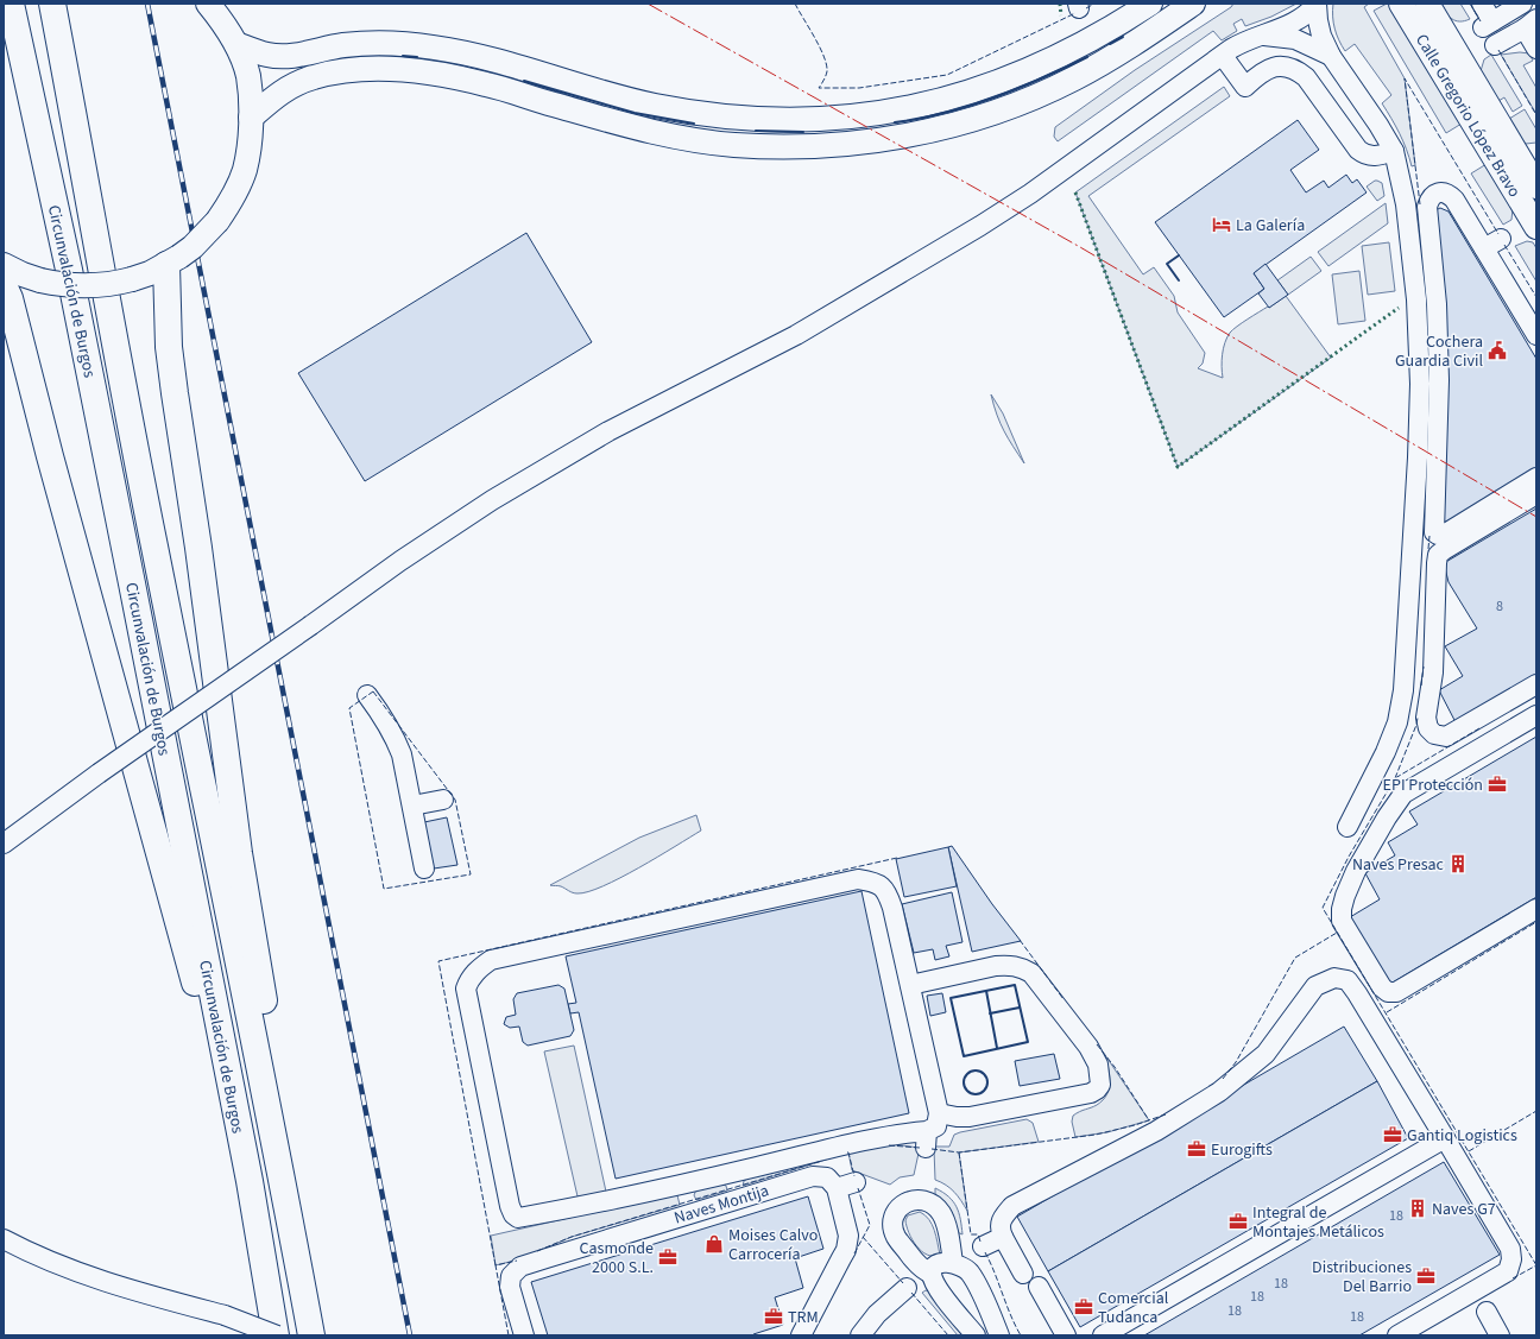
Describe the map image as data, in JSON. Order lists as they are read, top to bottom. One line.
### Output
{"streets":{"highway":["Circunvalación de Burgos"],"main road":["Calle Gregorio López Bravo"],"street":["Naves Montija"]},"places":{"hotel":["La Galería"],"public building":["Cochera Guardia Civil"],"office":["EPI Protección","Gantiq Logistics","Eurogifts","Integral de Montajes Metálicos","Casmonde 2000 S.L.","Distribuciones Del Barrio","Comercial Tudanca","TRM"],"building":["Naves Presac","Naves G7"],"shop":["Moises Calvo Carrocería"]},"house_numbers":["8","18","18","18","18","18"]}
